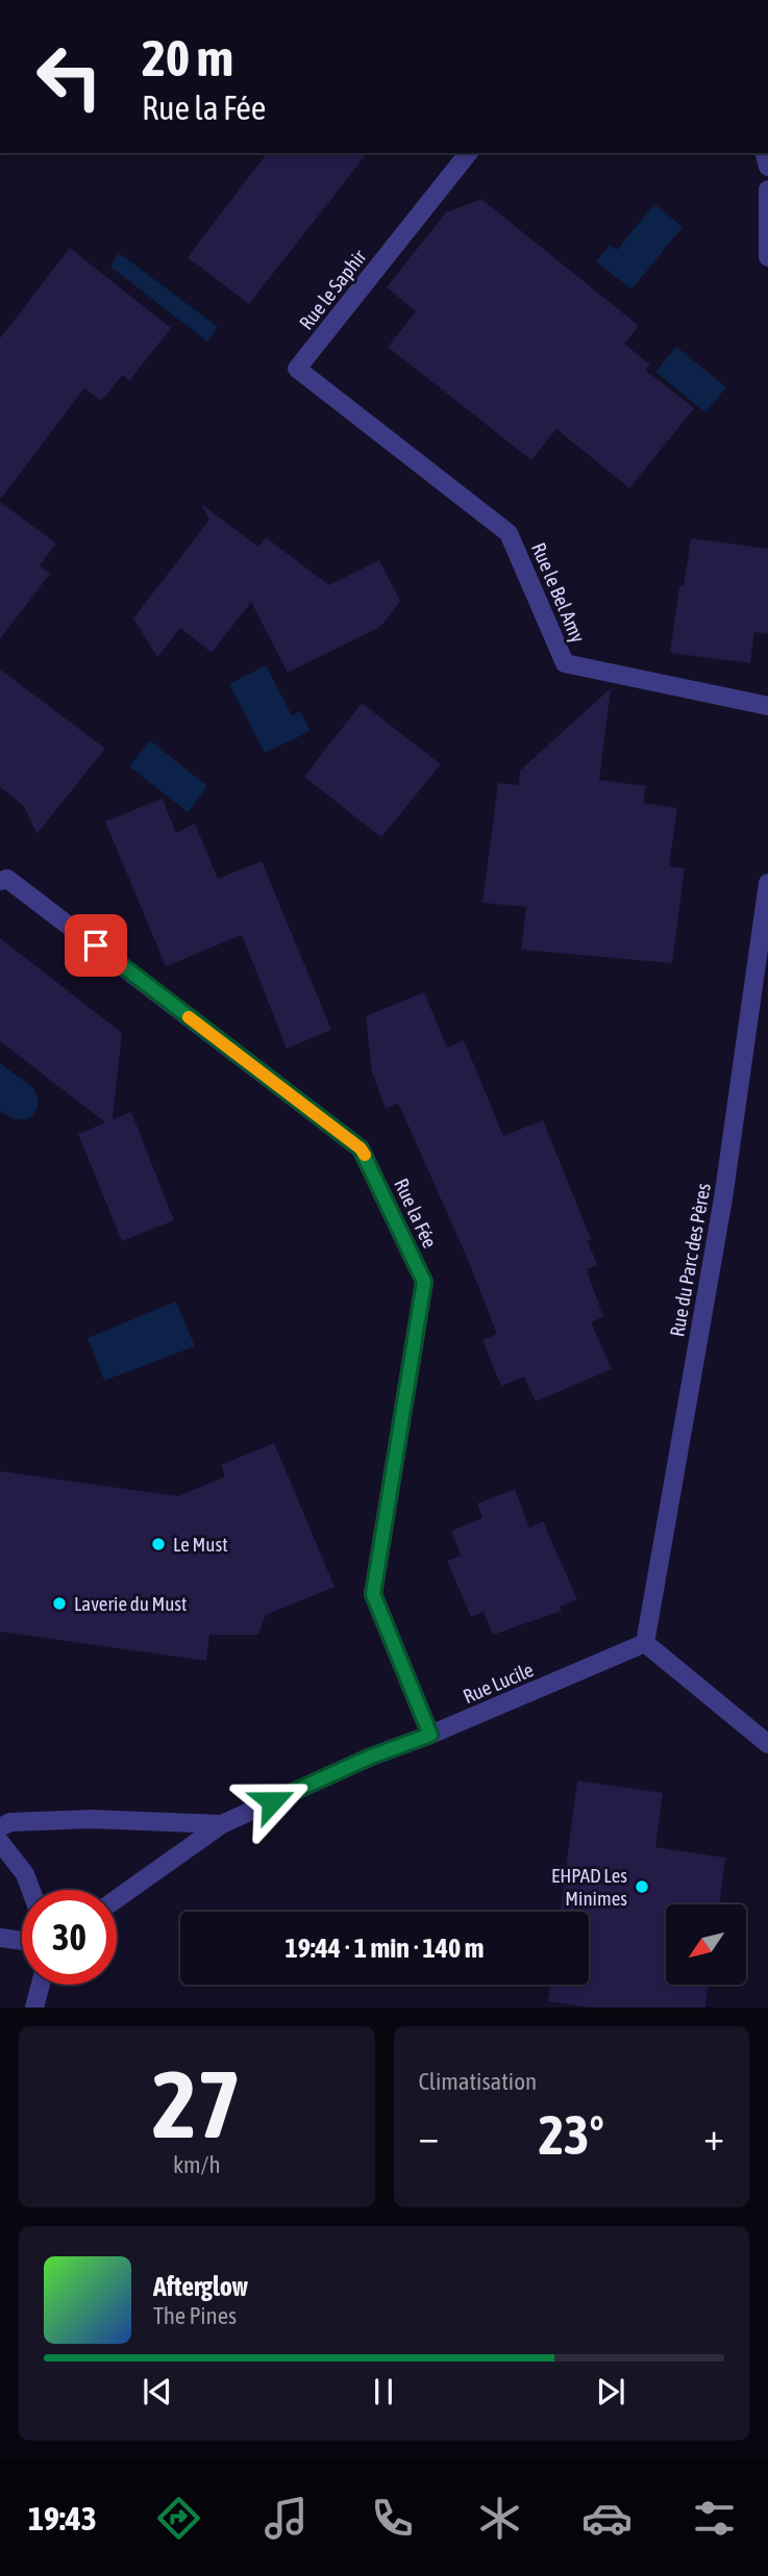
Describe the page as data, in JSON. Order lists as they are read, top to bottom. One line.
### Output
{"streets":{"street":["Rue le Saphir","Rue le Bel Amy","Rue la Fée","Rue du Parc des Pères","Rue Lucile"]},"crossings":[["Rue le Saphir","Rue le Bel Amy"],["Rue la Fée","Rue Lucile"],["Rue du Parc des Pères","Rue Lucile"]],"places":["Le Must","Laverie du Must","EHPAD Les Minimes"],"north":"bottom left","page":{"turn":["20 m","Rue la Fée"],"limit":"30","trip":"19:44 · 1 min · 140 m","tile":[["27","km/h"],"Climatisation"],"heat":["−","23°","+"],"song":["Afterglow","The Pines"],"tabs":"19:43"}}
